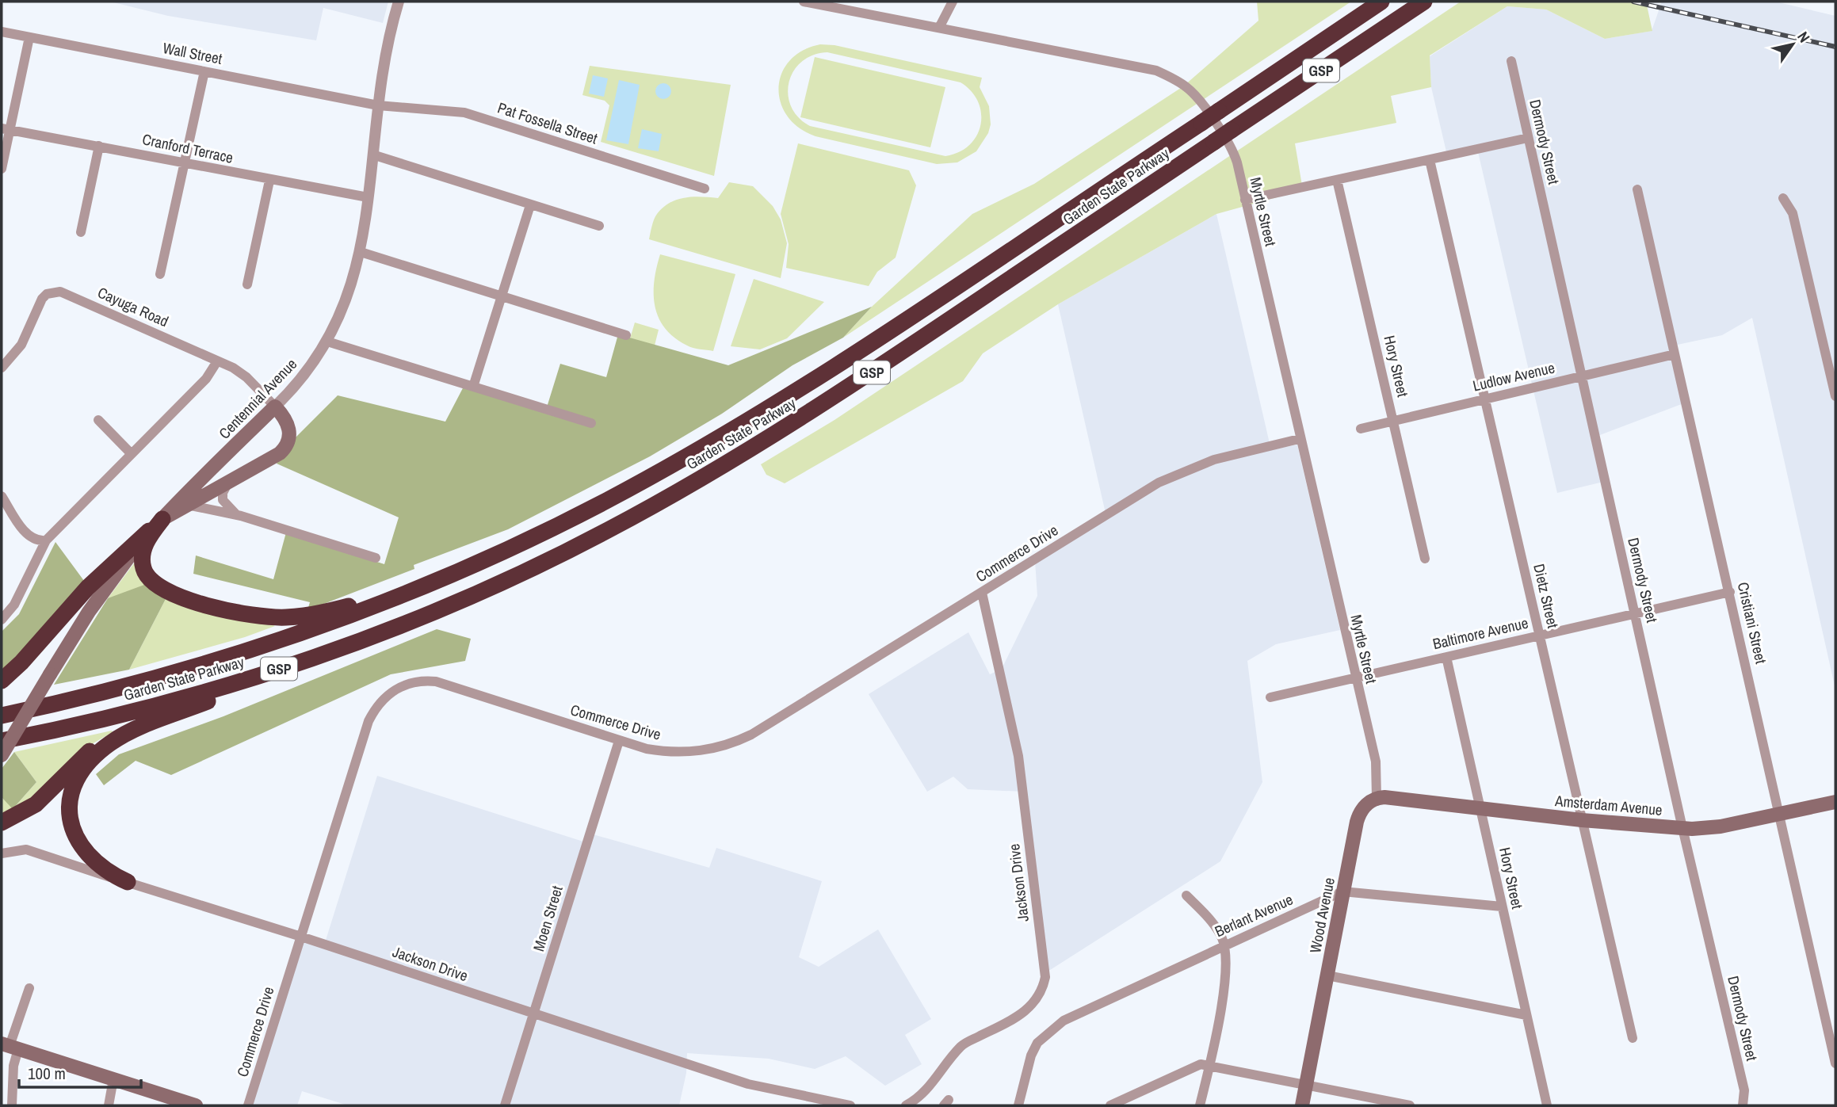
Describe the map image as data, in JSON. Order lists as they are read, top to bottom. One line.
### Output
{"streets":{"highway":["GSP","Garden State Parkway"],"main road":["Centennial Avenue","Amsterdam Avenue","Wood Avenue"],"street":["Wall Street","Pat Fossella Street","Dermody Street","Cranford Terrace","Myrtle Street","Cayuga Road","Hory Street","Ludlow Avenue","Commerce Drive","Dietz Street","Cristiani Street","Baltimore Avenue","Jackson Drive","Berlant Avenue","Moen Street"]},"crossings":[["Wall Street","Pat Fossella Street"],["Wall Street","Centennial Avenue"],["Pat Fossella Street","Centennial Avenue"],["Dermody Street","Ludlow Avenue"],["Dermody Street","Baltimore Avenue"],["Dermody Street","Amsterdam Avenue"],["Cranford Terrace","Centennial Avenue"],["Myrtle Street","Commerce Drive"],["Myrtle Street","Baltimore Avenue"],["Myrtle Street","Amsterdam Avenue"],["Myrtle Street","Wood Avenue"],["Cayuga Road","Centennial Avenue"],["Hory Street","Ludlow Avenue"],["Hory Street","Baltimore Avenue"],["Hory Street","Amsterdam Avenue"],["Hory Street","Berlant Avenue"],["Ludlow Avenue","Dietz Street"],["Ludlow Avenue","Cristiani Street"],["Commerce Drive","Jackson Drive"],["Commerce Drive","Moen Street"],["Dietz Street","Baltimore Avenue"],["Dietz Street","Amsterdam Avenue"],["Cristiani Street","Baltimore Avenue"],["Cristiani Street","Amsterdam Avenue"],["Amsterdam Avenue","Wood Avenue"],["Jackson Drive","Moen Street"],["Berlant Avenue","Wood Avenue"]],"scale_bar":"100 m","north":"top right"}
